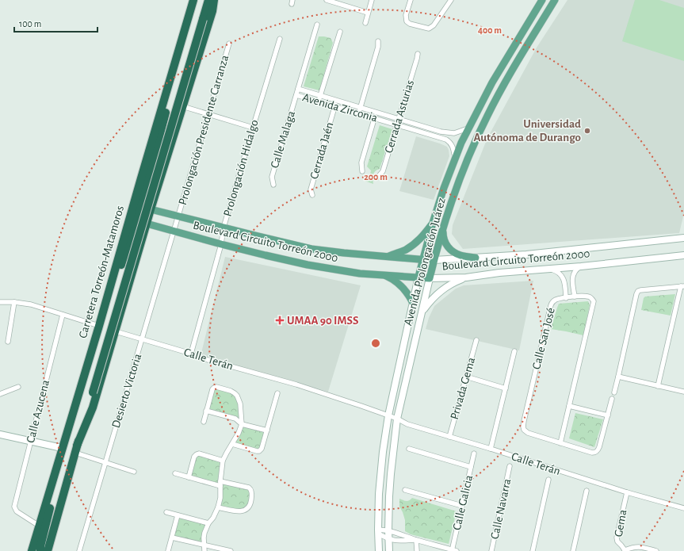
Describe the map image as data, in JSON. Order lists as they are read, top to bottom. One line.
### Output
{"streets":{"highway":["Carretera Torreón-Matamoros"],"main road":["Boulevard Circuito Torreón 2000","Avenida Prolongación Juárez"],"street":["Avenida Zirconia","Cerrada Asturias","Prolongación Presidente Carranza","Calle Malaga","Cerrada Jaén","Prolongación Hidalgo","Calle San José","Calle Terán","Privada Gema","Desierto Victoria","Calle Azucena","Calle Galicia","Calle Navarra","Gema"]},"crossings":[["Avenida Zirconia","Cerrada Asturias"],["Avenida Zirconia","Calle Malaga"],["Avenida Zirconia","Cerrada Jaén"],["Avenida Zirconia","Avenida Prolongación Juárez"],["Prolongación Presidente Carranza","Boulevard Circuito Torreón 2000"],["Prolongación Presidente Carranza","Desierto Victoria"],["Prolongación Hidalgo","Boulevard Circuito Torreón 2000"],["Prolongación Hidalgo","Calle Terán"],["Boulevard Circuito Torreón 2000","Avenida Prolongación Juárez"],["Boulevard Circuito Torreón 2000","Desierto Victoria"],["Avenida Prolongación Juárez","Calle Terán"],["Carretera Torreón-Matamoros","Calle Azucena"],["Calle Terán","Privada Gema"],["Calle Terán","Desierto Victoria"],["Calle Terán","Gema"]],"places":{"other":["Universidad Autónoma de Durango"],"health":["UMAA 90 IMSS"]},"scale_bar":"100 m","rings":["400 m","200 m"]}
